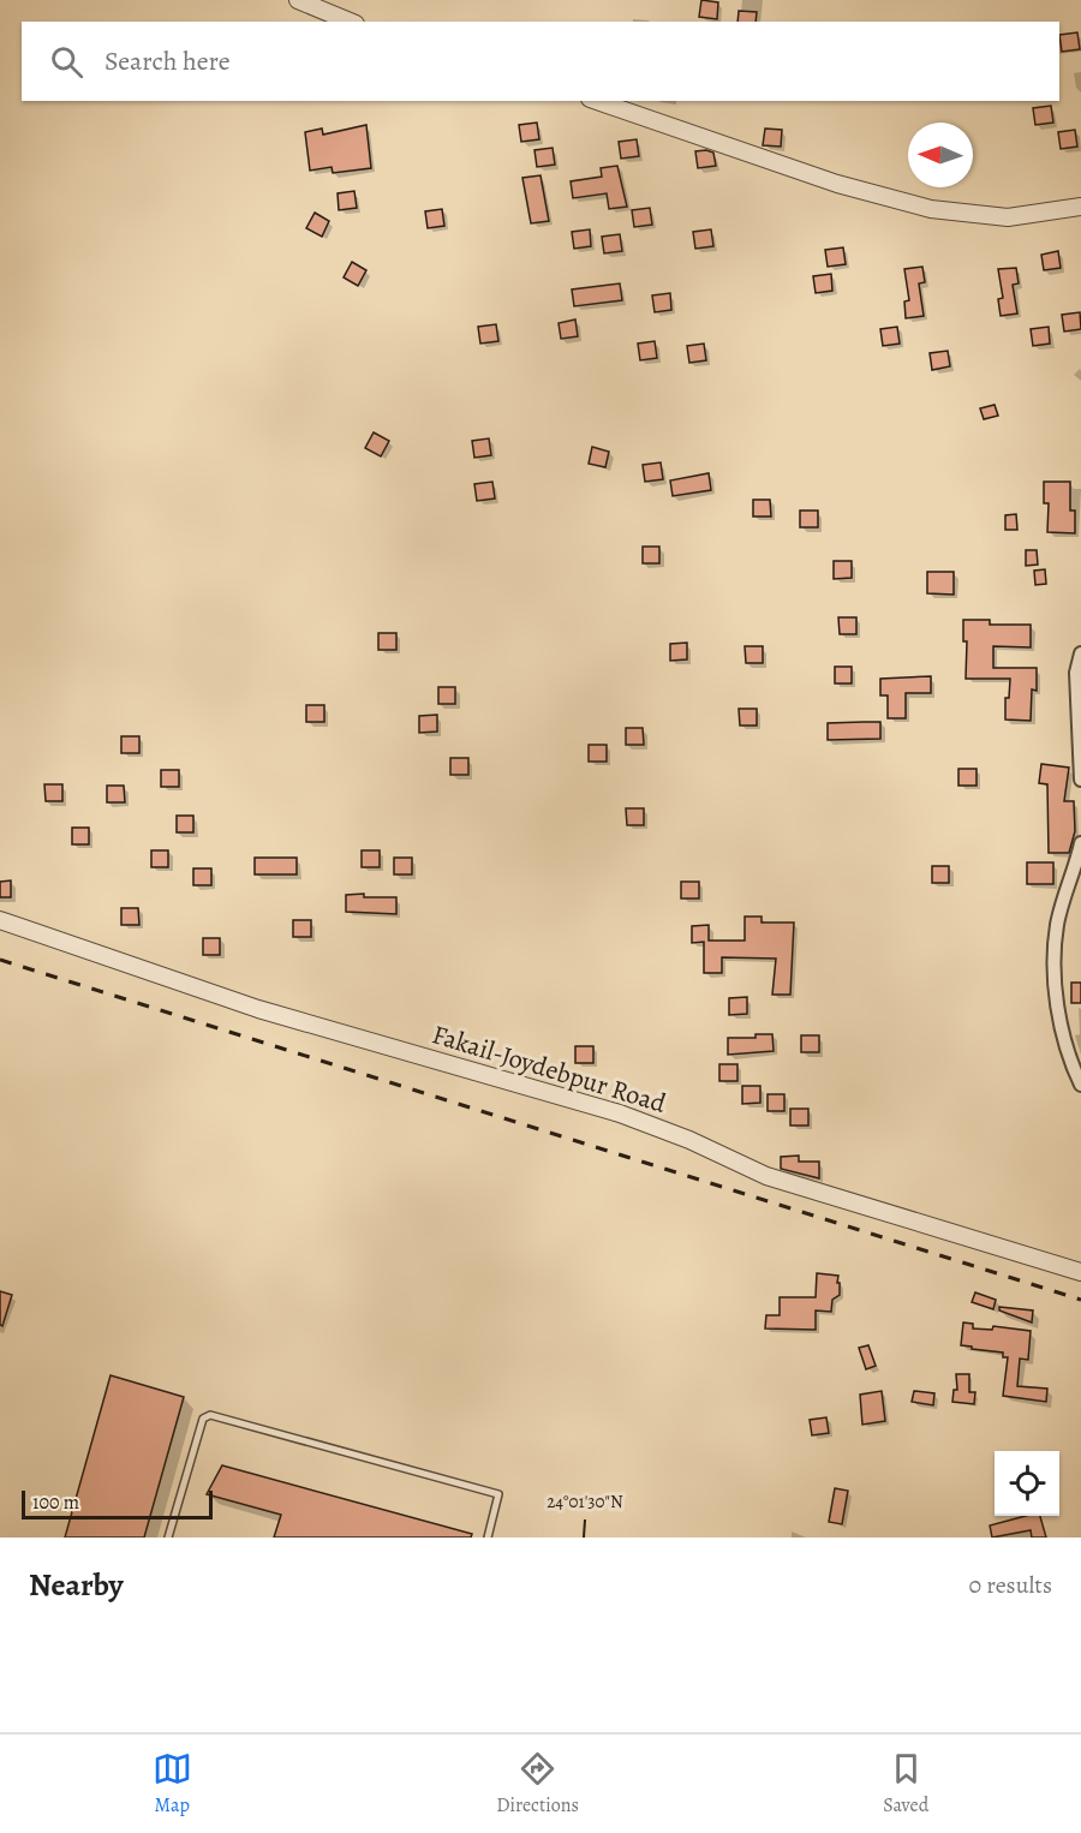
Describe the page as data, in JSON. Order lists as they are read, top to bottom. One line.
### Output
{"streets":{"street":["Fakail-Joydebpur Road"]},"scale_bar":"100 m","north":"left","page":{"search":"Search here","scale":"100 m","heading":["Nearby","0 results"],"nav":["Map","Directions","Saved"]},"coordinates":["24°01'30\"N"]}
